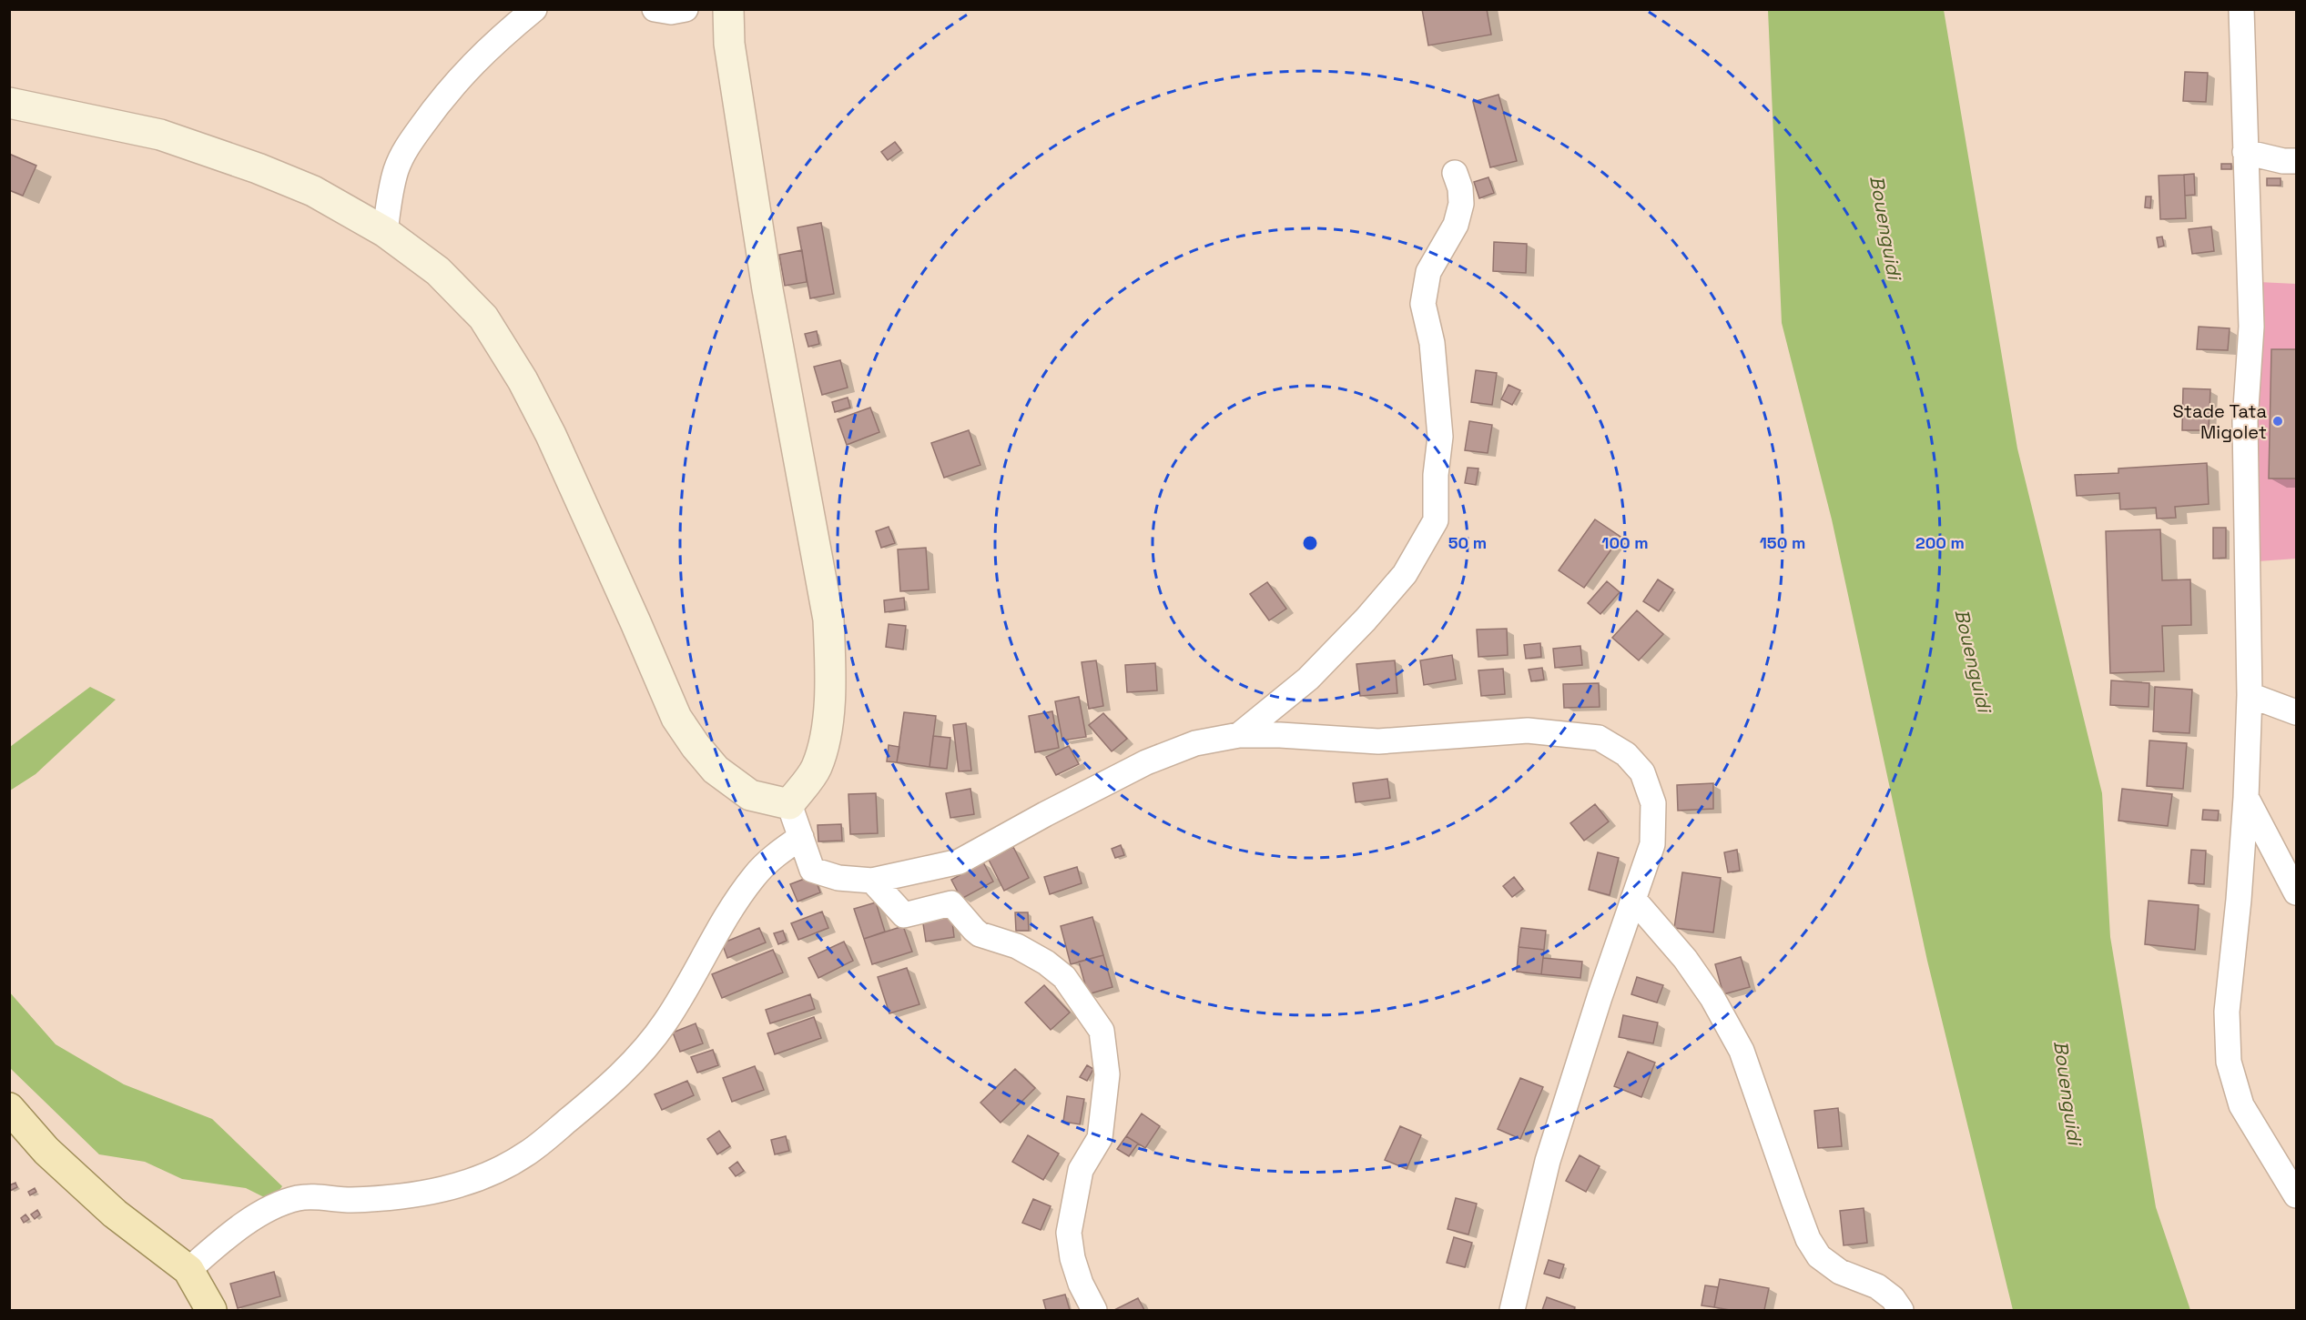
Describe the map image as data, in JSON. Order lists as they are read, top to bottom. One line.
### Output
{"water":["Bouenguidi"],"places":["Stade Tata Migolet"],"rings":["50 m","100 m","150 m","200 m"]}
